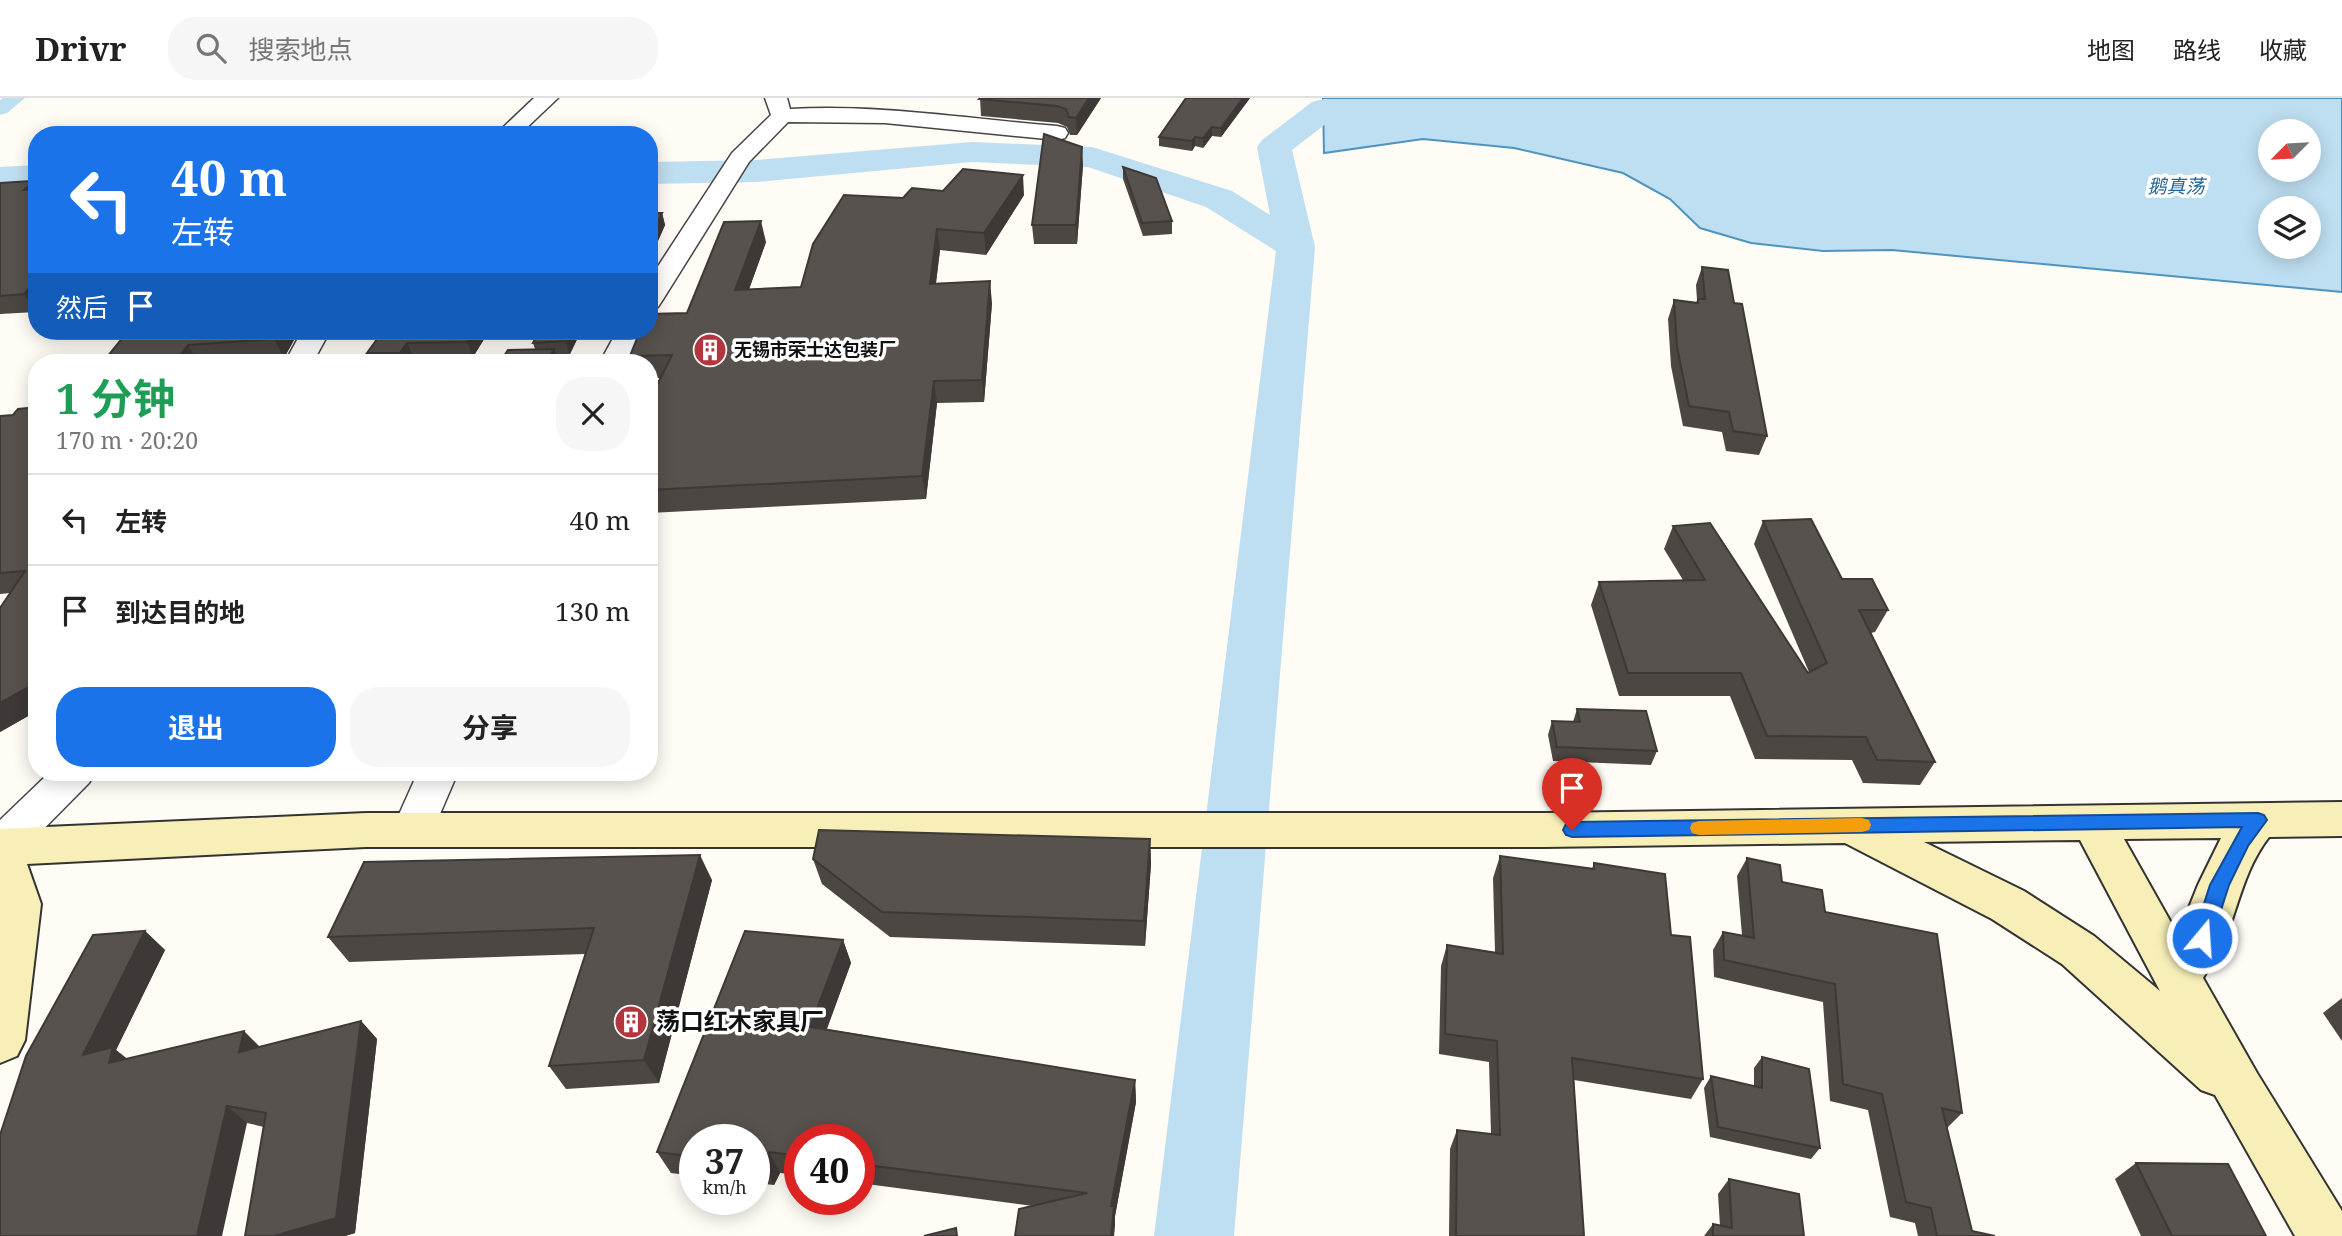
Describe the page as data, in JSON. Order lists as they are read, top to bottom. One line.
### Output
{"water":["鹅真荡"],"places":{"building":["无锡市荣士达包装厂","荡口红木家具厂"]},"north":"bottom left","page":{"header":"Drivr","search":"搜索地点","nav":["地图","路线","收藏"],"turn":["40 m","左转"],"then":"然后","heading":["1 分钟","170 m · 20:20"],"list":[{"name":"左转","value":"40 m"},{"name":"到达目的地","value":"130 m"}],"buttons":["退出","分享"],"speed":"37 km/h","limit":"40"}}
